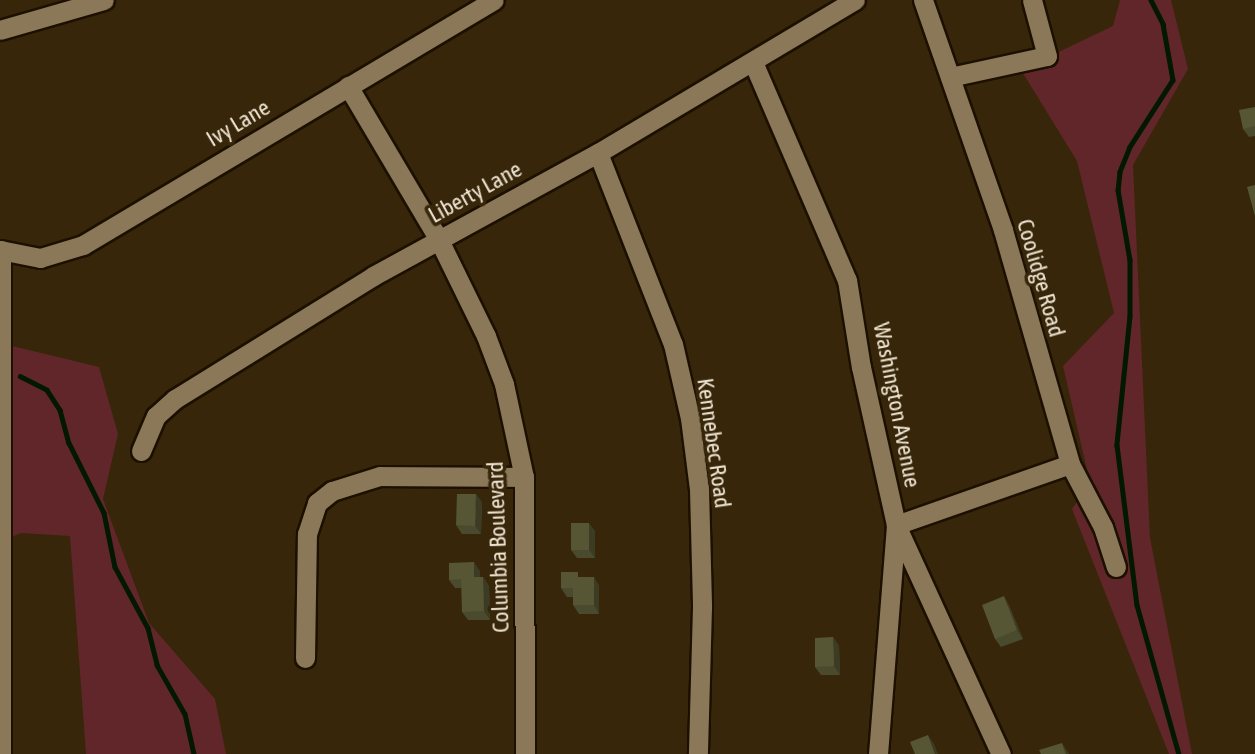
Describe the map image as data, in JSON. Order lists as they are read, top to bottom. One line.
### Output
{"streets":{"street":["Ivy Lane","Liberty Lane","Coolidge Road","Washington Avenue","Kennebec Road","Columbia Boulevard"]},"crossings":[["Ivy Lane","Columbia Boulevard"],["Liberty Lane","Washington Avenue"],["Liberty Lane","Kennebec Road"],["Liberty Lane","Columbia Boulevard"]]}
